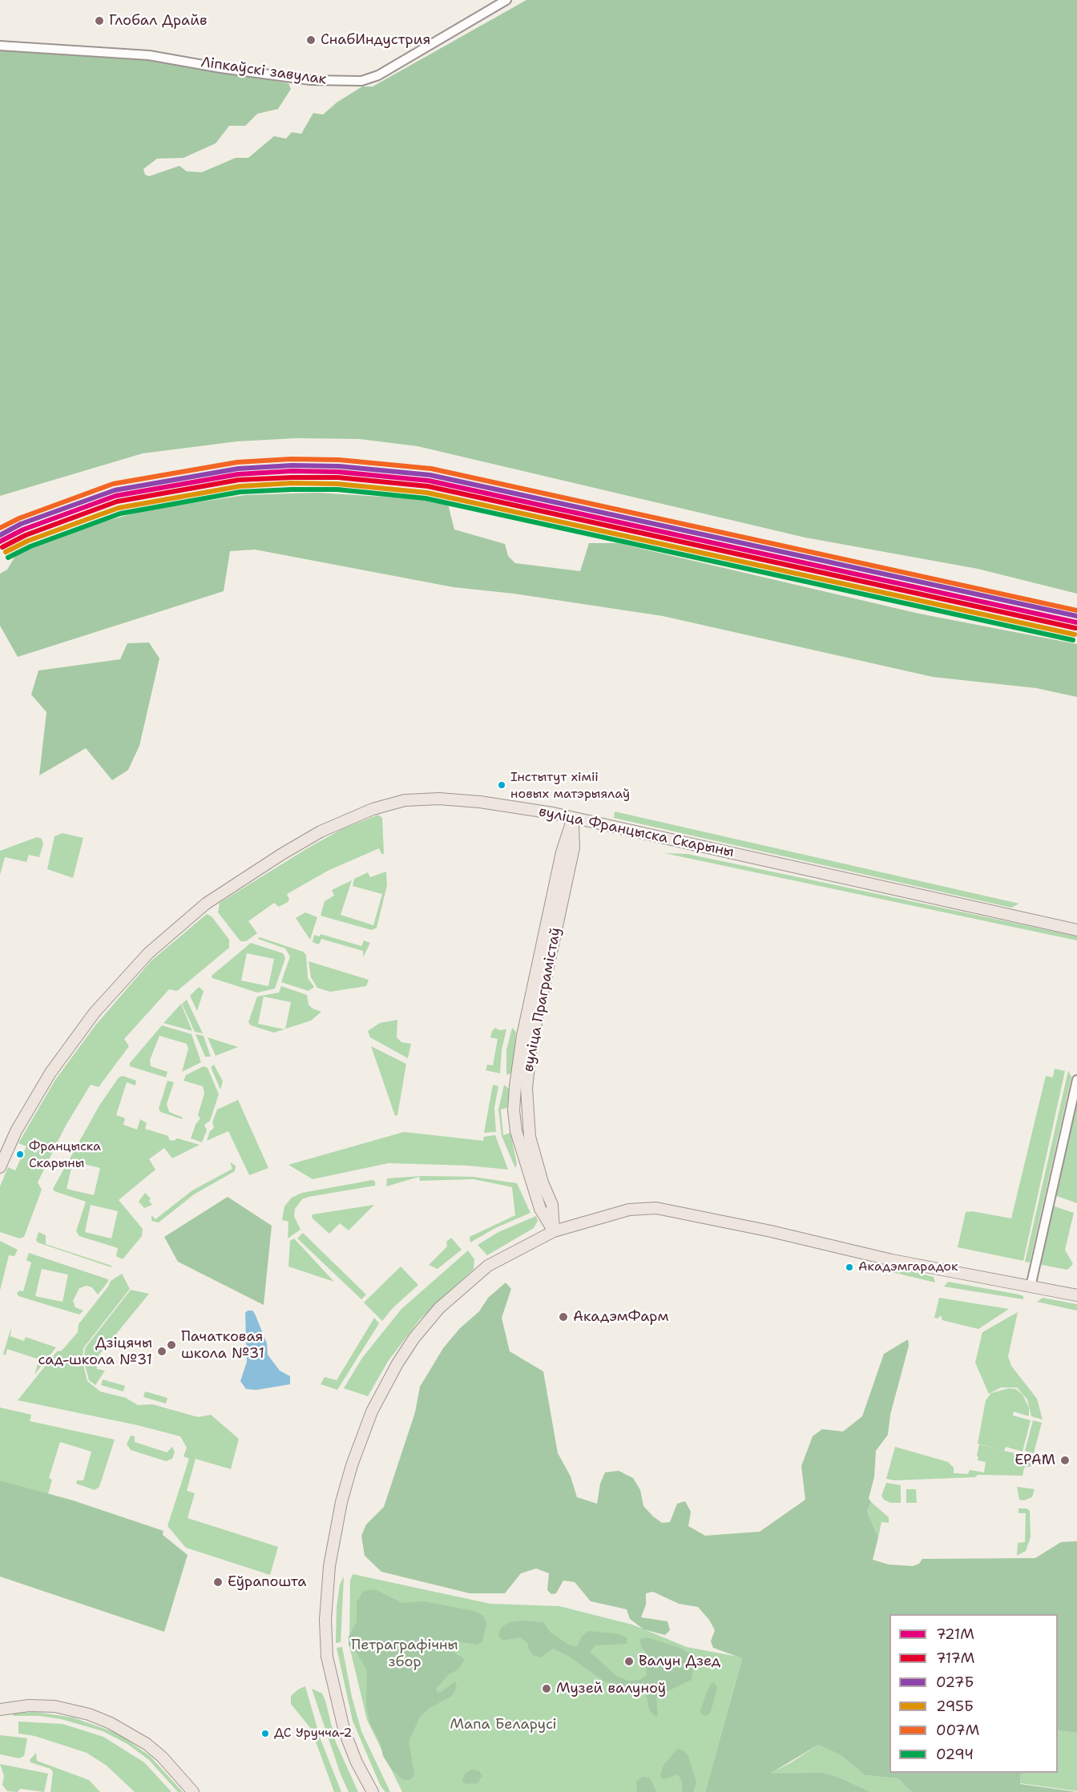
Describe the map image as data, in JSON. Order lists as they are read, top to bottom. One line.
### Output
{"streets":{"main road":["вуліца Францыска Скарыны","вуліца Праграмістаў"],"street":["Ліпкаўскі завулак"]},"crossings":[["вуліца Францыска Скарыны","вуліца Праграмістаў"]],"parks":["Петраграфічны збор","Мапа Беларусі"],"places":["Глобал Драйв","СнабИндустрия","Інстытут хіміі новых матэрыялаў","Францыска Скарыны","Акадэмгарадок","АкадэмФарм","Пачатковая школа №31","Дзіцячы сад-школа №31","EPAM","Еўрапошта","Валун Дзед","Музей валуноў","ДС Уручча-2"],"lines":["transit line 007М","transit line 027Б","transit line 721М","transit line 717М","transit line 295Б","transit line 029Ч"],"legend":["721М","717М","027Б","295Б","007М","029Ч"]}
